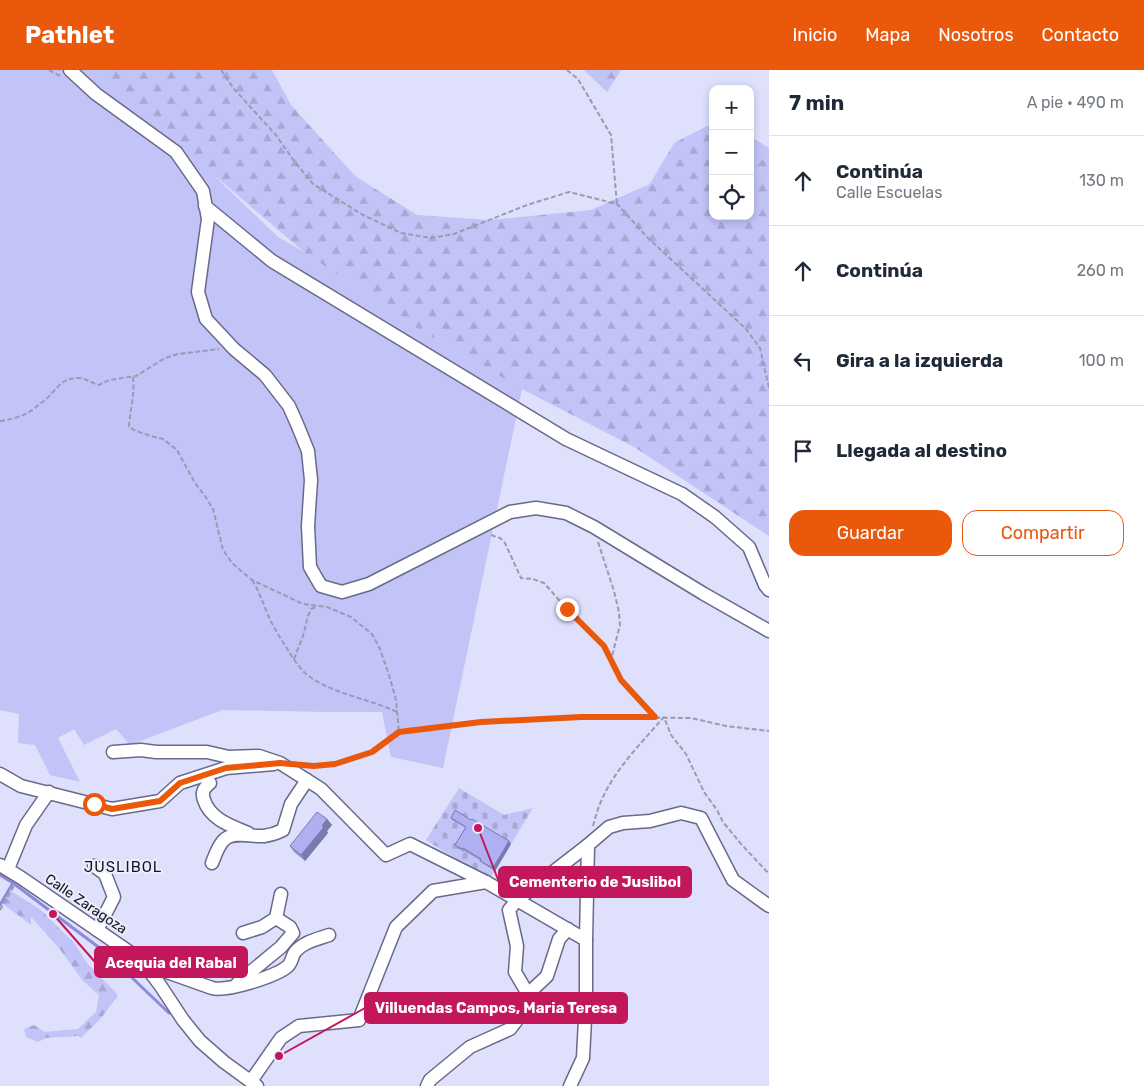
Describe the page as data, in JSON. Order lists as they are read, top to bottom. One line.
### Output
{"streets":{"street":["Calle Zaragoza"]},"districts":["JUSLIBOL"],"places":["Cementerio de Juslibol","Acequia del Rabal","Villuendas Campos, Maria Teresa"],"page":{"header":"Pathlet","nav":["Inicio","Mapa","Nosotros","Contacto"],"heading":["7 min","A pie · 490 m"],"map_buttons":["+","−"],"list":[["Continúa","Calle Escuelas","130 m"],["Continúa","260 m"],["Gira a la izquierda","100 m"],"Llegada al destino"],"buttons":["Guardar","Compartir"]}}
